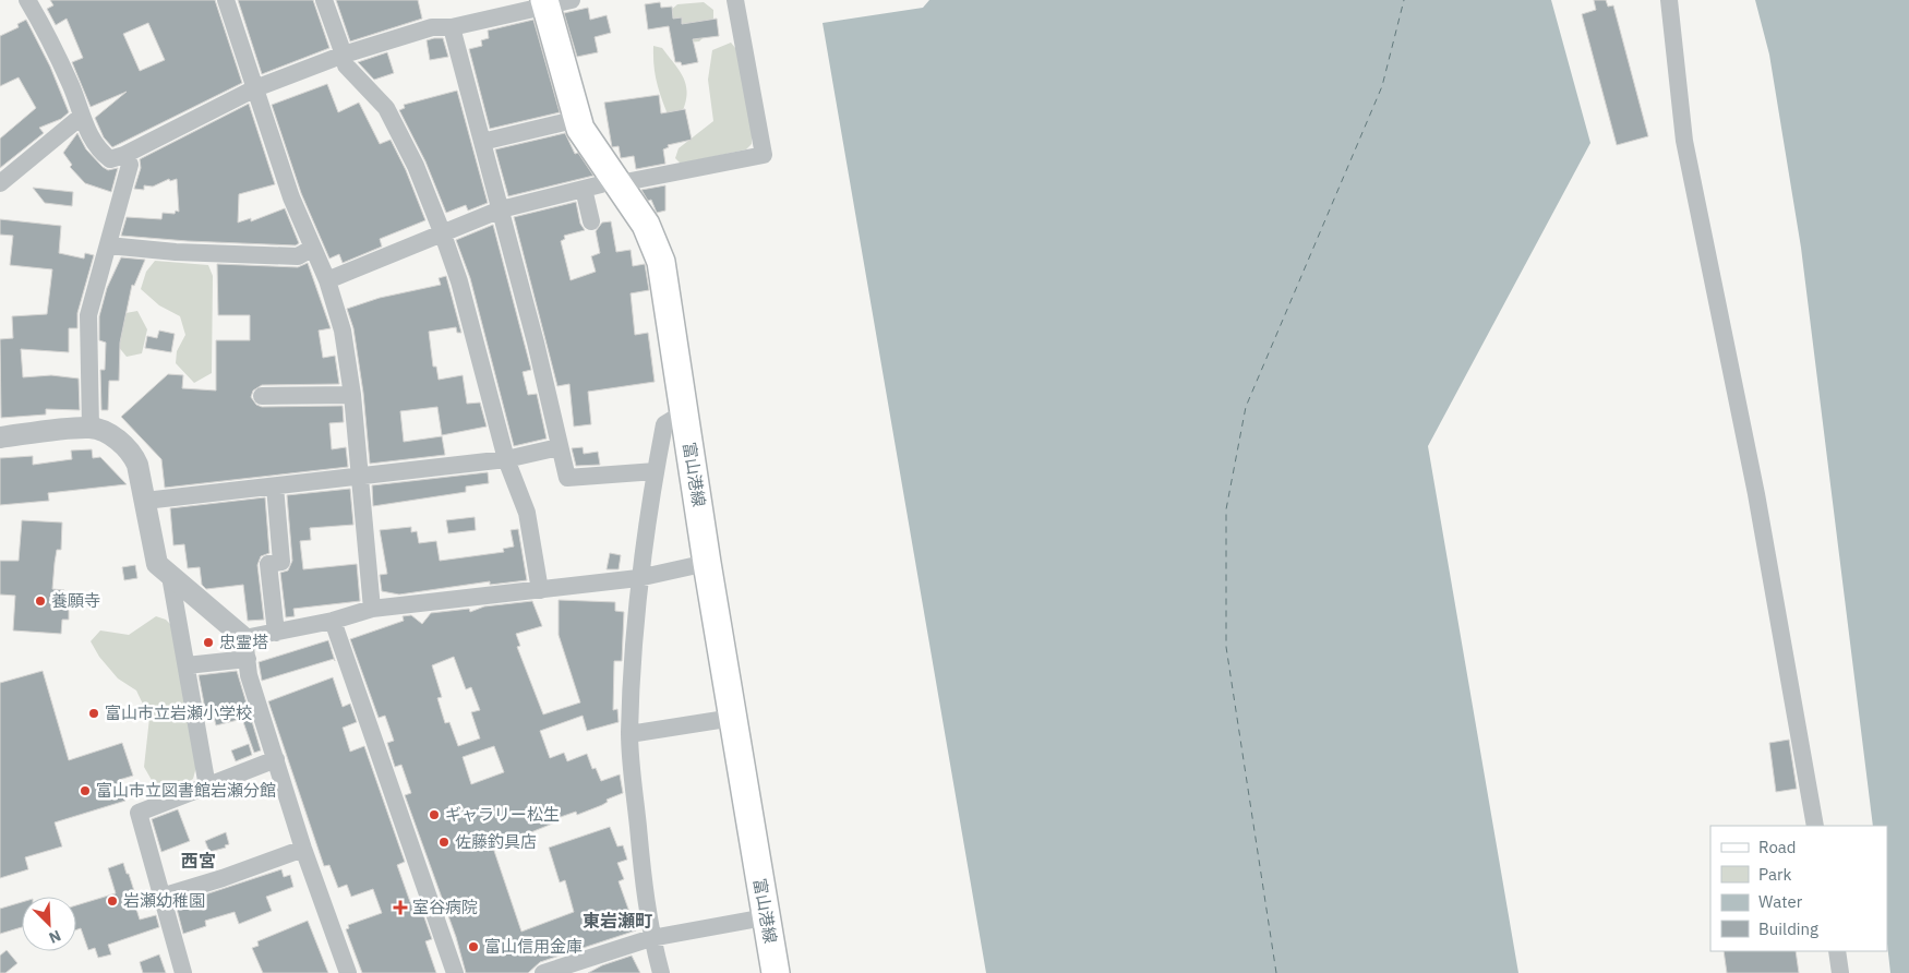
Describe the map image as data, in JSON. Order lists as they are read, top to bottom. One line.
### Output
{"streets":{"main road":["富山港線"]},"districts":["西宮","東岩瀬町"],"places":{"other":["養願寺","忠霊塔","富山市立岩瀬小学校","富山市立図書館岩瀬分館","ギャラリー松生","佐藤釣具店","岩瀬幼稚園","富山信用金庫"],"health":["室谷病院"]},"legend":["Road","Park","Water","Building"],"north":"bottom right"}
